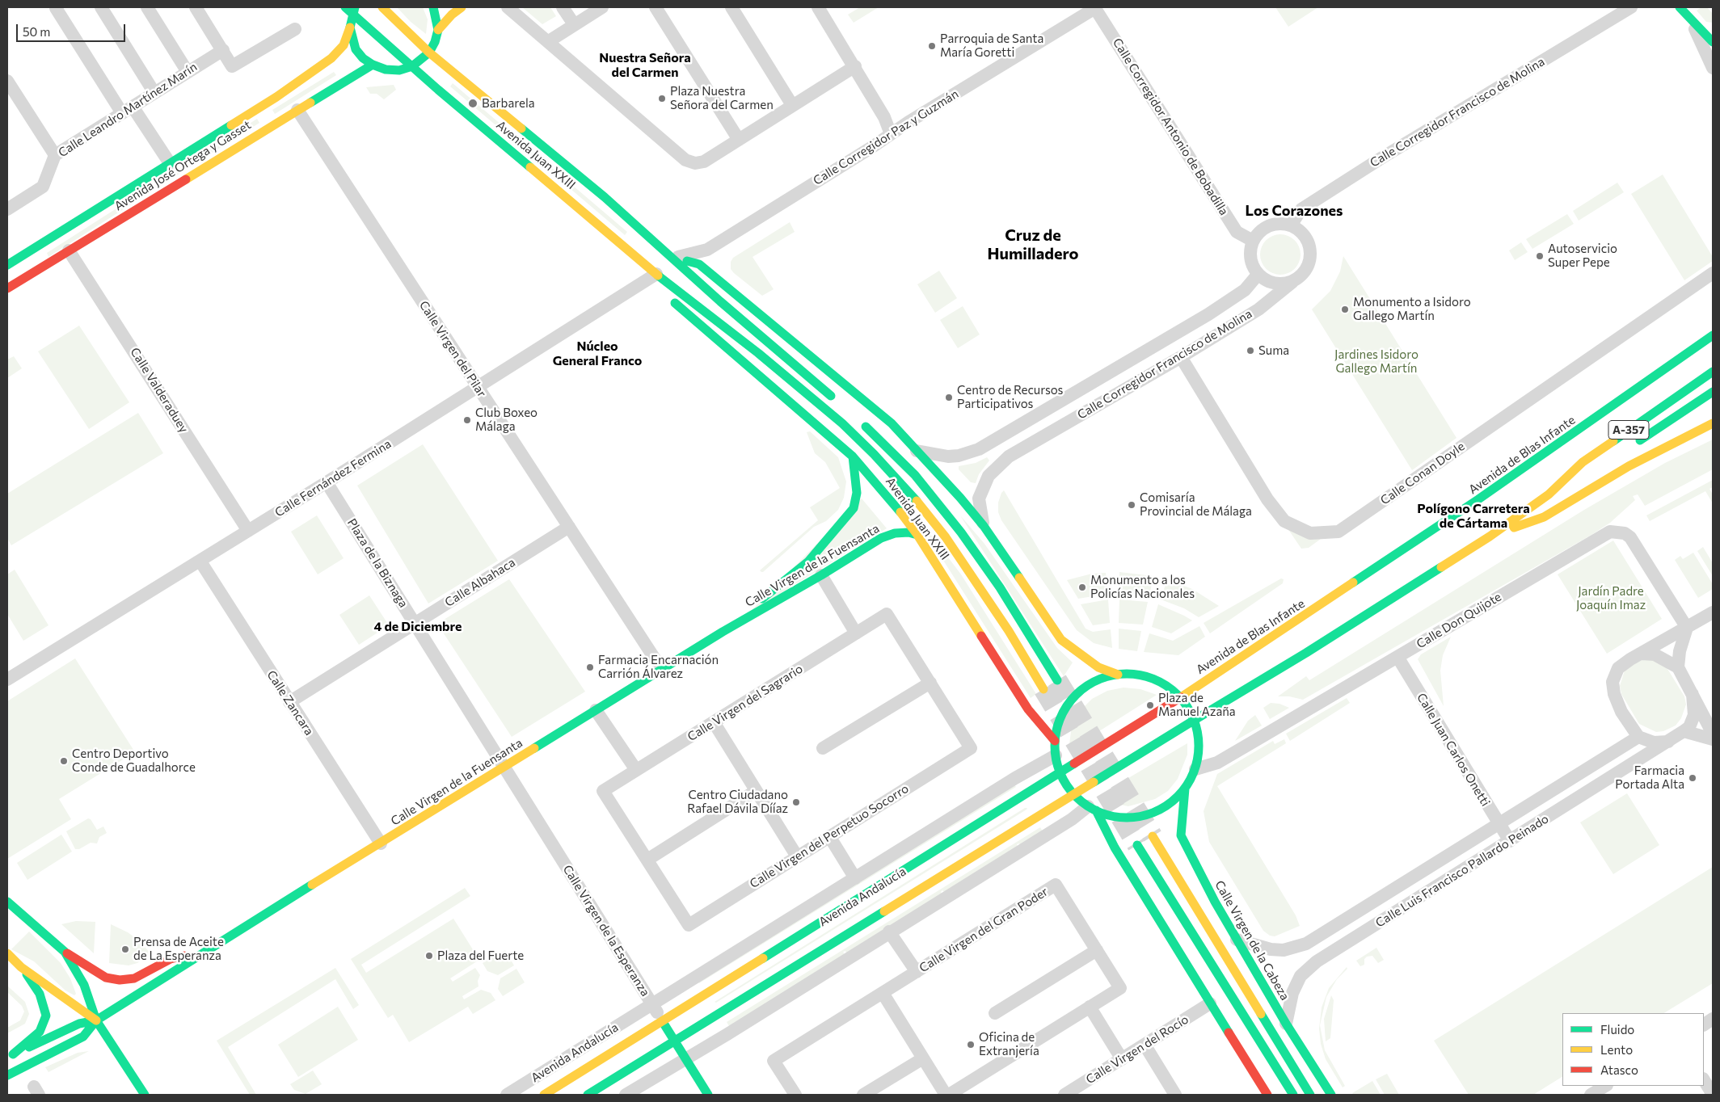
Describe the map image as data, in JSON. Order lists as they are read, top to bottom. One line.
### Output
{"streets":{"main road":["Avenida Juan XXIII","Avenida José Ortega y Gasset","A-357","Avenida de Blas Infante","Calle Virgen de la Fuensanta","Avenida Andalucía","Calle Virgen de la Esperanza","Calle Virgen de la Cabeza"],"street":["Calle Leandro Martínez Marín","Calle Corregidor Francisco de Molina","Calle Corregidor Antonio de Bobadilla","Calle Corregidor Paz y Guzmán","Calle Virgen del Pilar","Calle Valderaduey","Calle Conan Doyle","Calle Fernández Fermina","Plaza de la Biznaga","Calle Albahaca","Calle Don Quijote","Calle Zancara","Calle Virgen del Sagrario","Calle Juan Carlos Onetti","Calle Virgen del Perpetuo Socorro","Calle Luis Francisco Pallardo Peinado","Calle Virgen del Gran Poder","Calle Virgen del Rocío"]},"crossings":[["Calle Corregidor Francisco de Molina","Calle Corregidor Antonio de Bobadilla"],["Calle Corregidor Francisco de Molina","Avenida Juan XXIII"],["Calle Corregidor Francisco de Molina","Calle Conan Doyle"],["Calle Corregidor Antonio de Bobadilla","Calle Corregidor Paz y Guzmán"],["Calle Corregidor Paz y Guzmán","Avenida Juan XXIII"],["Calle Corregidor Paz y Guzmán","Calle Fernández Fermina"],["Avenida Juan XXIII","Calle Fernández Fermina"],["Avenida Juan XXIII","Calle Virgen de la Fuensanta"],["Avenida José Ortega y Gasset","Calle Virgen del Pilar"],["Avenida José Ortega y Gasset","Calle Valderaduey"],["Calle Virgen del Pilar","Calle Fernández Fermina"],["Calle Virgen del Pilar","Calle Virgen de la Fuensanta"],["Calle Virgen del Pilar","Calle Albahaca"],["Calle Valderaduey","Calle Fernández Fermina"],["A-357","Avenida Andalucía"],["Avenida de Blas Infante","Avenida Andalucía"],["Calle Fernández Fermina","Plaza de la Biznaga"],["Calle Fernández Fermina","Calle Zancara"],["Plaza de la Biznaga","Calle Virgen de la Fuensanta"],["Plaza de la Biznaga","Calle Albahaca"],["Plaza de la Biznaga","Calle Virgen de la Esperanza"],["Calle Virgen de la Fuensanta","Calle Zancara"],["Calle Virgen de la Fuensanta","Calle Virgen de la Esperanza"],["Calle Albahaca","Calle Zancara"],["Calle Don Quijote","Calle Juan Carlos Onetti"],["Calle Virgen del Sagrario","Calle Virgen del Perpetuo Socorro"],["Calle Juan Carlos Onetti","Calle Luis Francisco Pallardo Peinado"],["Calle Luis Francisco Pallardo Peinado","Calle Virgen de la Cabeza"],["Avenida Andalucía","Calle Virgen de la Esperanza"]],"districts":["Nuestra Señora del Carmen","Los Corazones","Cruz de Humilladero","Núcleo General Franco","Polígono Carretera de Cártama","4 de Diciembre"],"parks":["Jardines Isidoro Gallego Martín","Jardín Padre Joaquín Imaz"],"places":["Parroquia de Santa María Goretti","Plaza Nuestra Señora del Carmen","Barbarela","Autoservicio Super Pepe","Monumento a Isidoro Gallego Martín","Suma","Centro de Recursos Participativos","Club Boxeo Málaga","Comisaría Provincial de Málaga","Monumento a los Policías Nacionales","Farmacia Encarnación Carrión Álvarez","Plaza de Manuel Azaña","Centro Deportivo Conde de Guadalhorce","Farmacia Portada Alta","Centro Ciudadano Rafael Dávila Dííaz","Prensa de Aceite de La Esperanza","Plaza del Fuerte","Oficina de Extranjería"],"legend":["Fluido","Lento","Atasco"],"scale_bar":"50 m"}
